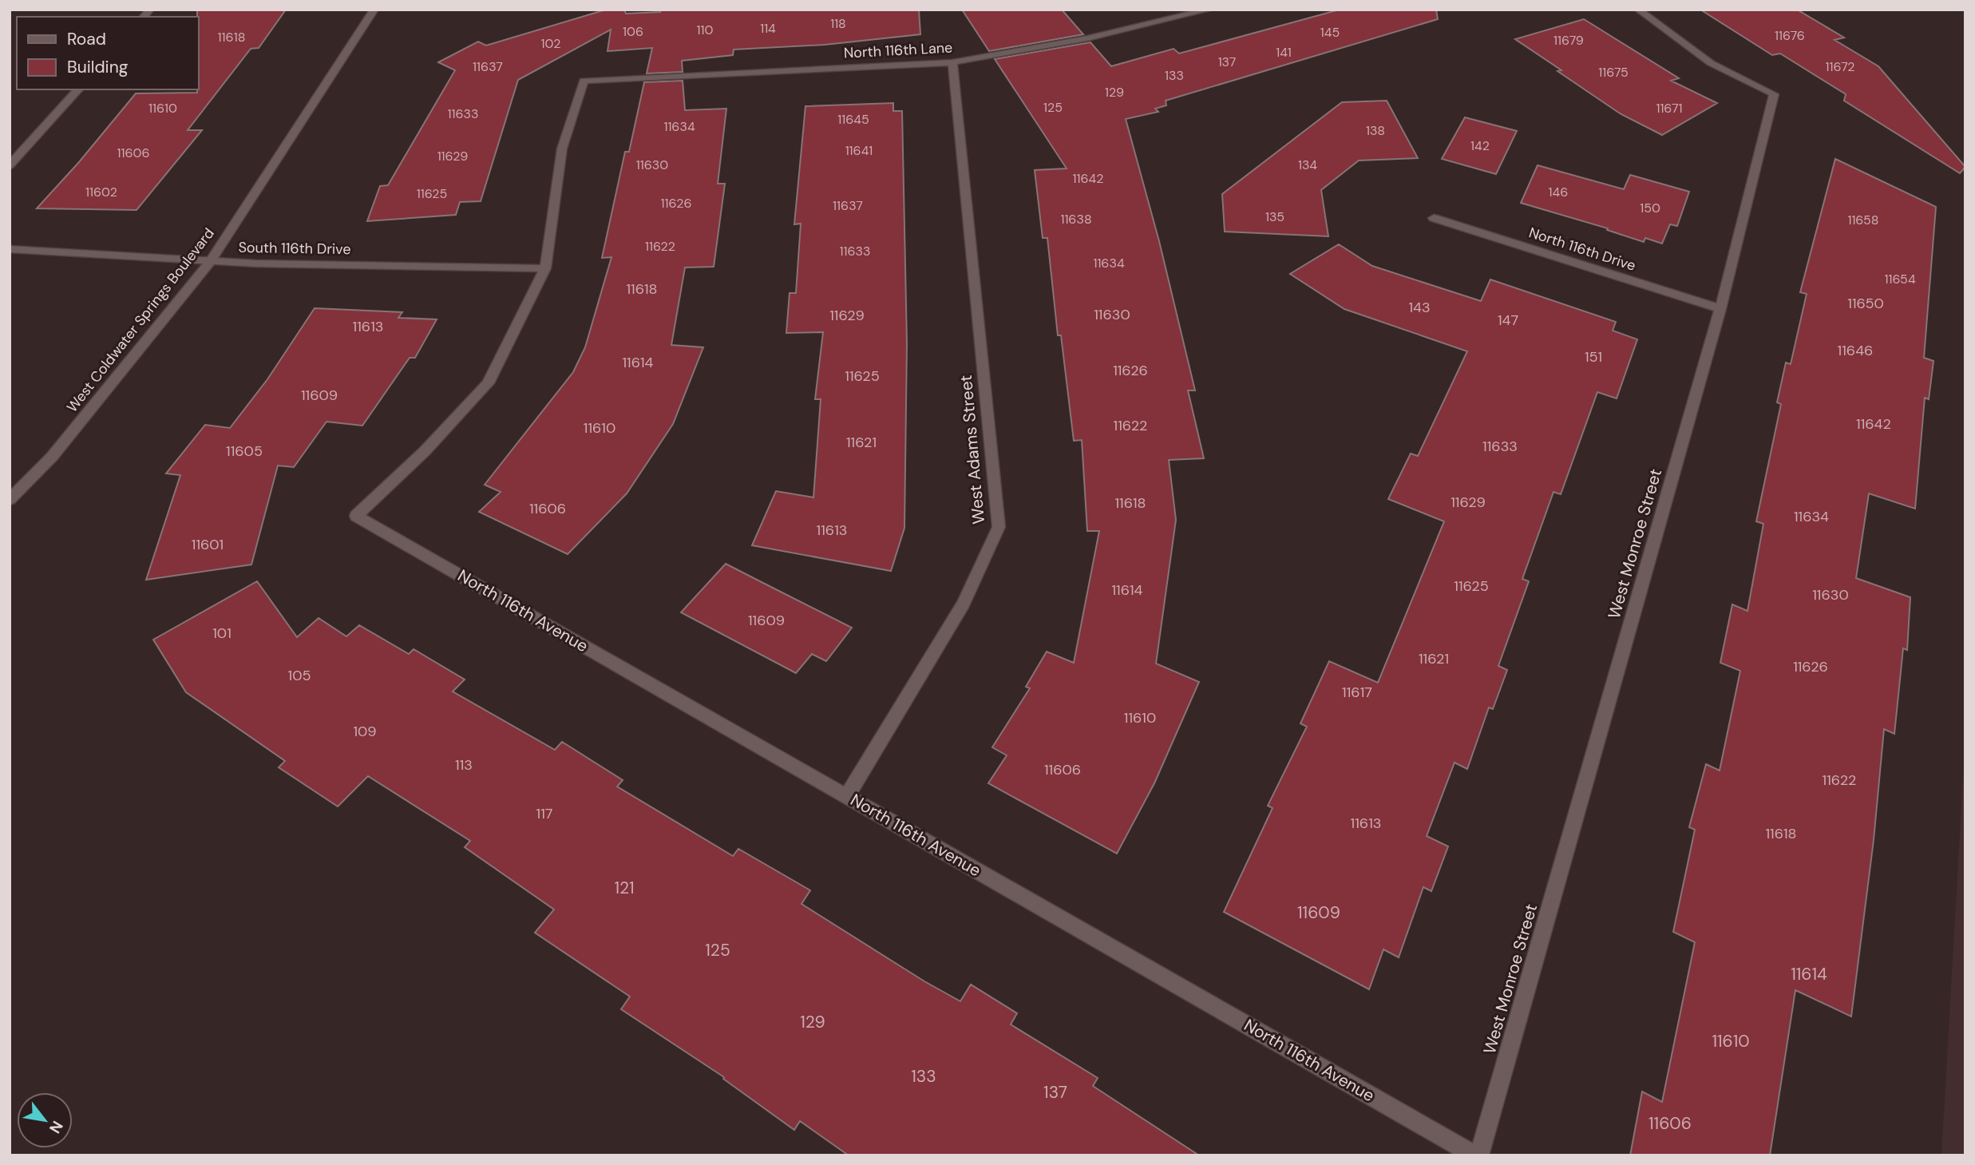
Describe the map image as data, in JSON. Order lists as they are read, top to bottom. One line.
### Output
{"streets":{"street":["North 116th Lane","South 116th Drive","North 116th Drive","West Coldwater Springs Boulevard","West Adams Street","West Monroe Street","North 116th Avenue"]},"crossings":[["North 116th Lane","South 116th Drive"],["North 116th Lane","West Adams Street"],["North 116th Lane","North 116th Avenue"],["South 116th Drive","West Coldwater Springs Boulevard"],["South 116th Drive","North 116th Avenue"],["North 116th Drive","West Monroe Street"],["West Adams Street","North 116th Avenue"]],"house_numbers":["118","114","110","106","145","11676","11618","11679","102","141","137","11637","11672","11675","133","129","125","11610","11671","11633","11645","11634","138","142","11641","11606","11629","11630","134","11642","11602","146","11625","11626","11637","150","135","11638","11658","11622","11633","11634","11654","11618","11650","143","11630","11629","147","11613","11646","151","11614","11626","11625","11609","11642","11622","11610","11621","11633","11605","11629","11618","11606","11634","11613","11601","11625","11614","11630","11609","101","11621","11626","105","11617","11610","109","113","11606","11622","117","11613","11618","121","11609","125","11614","129","11610","133","137","11606"],"legend":["Road","Building"],"north":"bottom right"}
